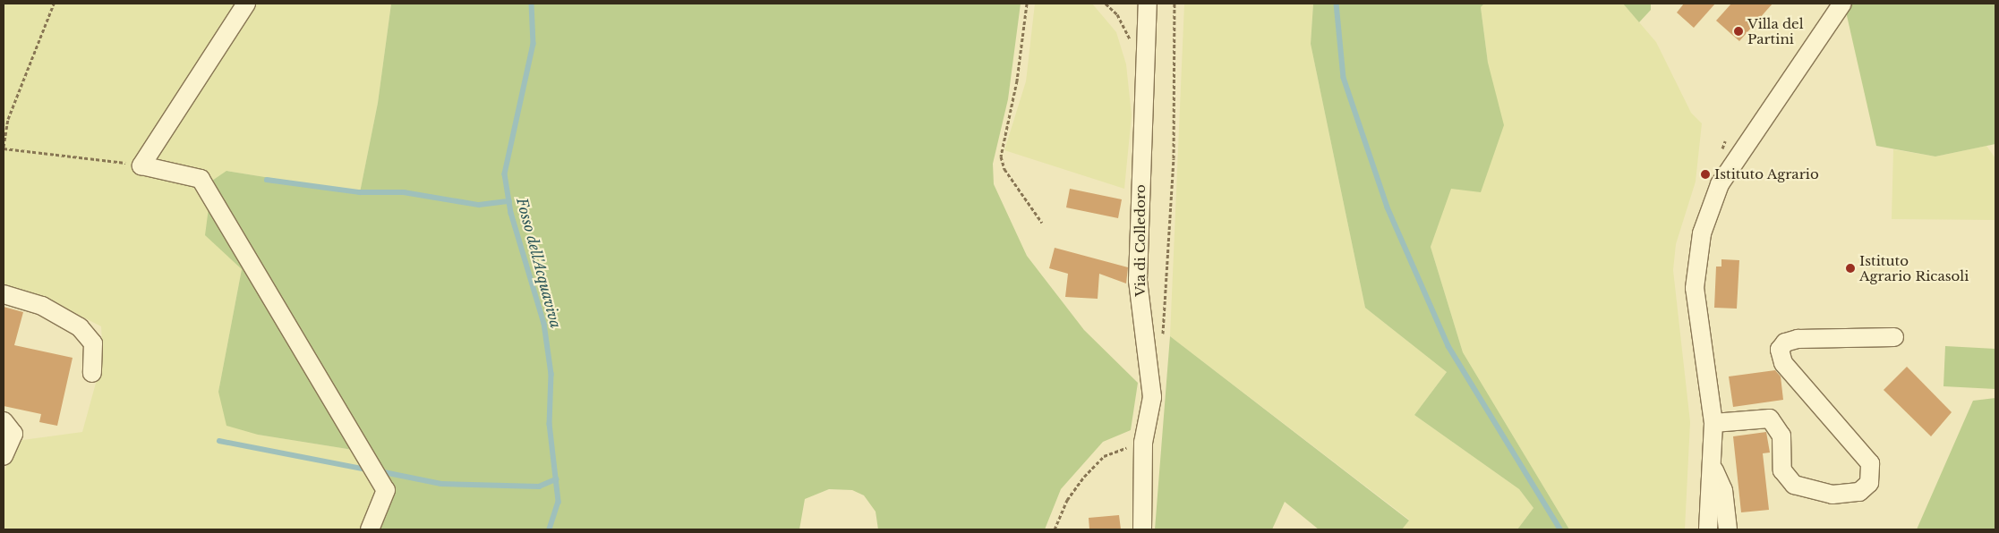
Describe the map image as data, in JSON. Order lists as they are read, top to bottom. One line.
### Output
{"streets":{"street":["Via di Colledoro"]},"water":["Fosso dell'Acquaviva"],"places":["Villa del Partini","Istituto Agrario","Istituto Agrario Ricasoli"]}
